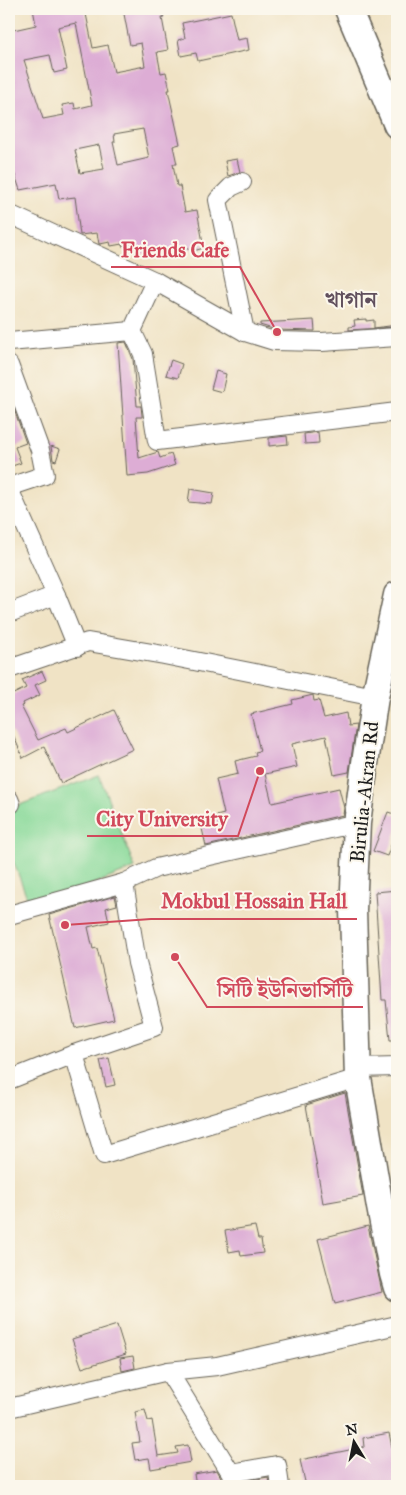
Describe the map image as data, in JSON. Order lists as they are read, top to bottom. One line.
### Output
{"streets":{"highway":["Birulia-Akran Rd"]},"districts":["খাগান"],"places":["Friends Cafe","City University","Mokbul Hossain Hall","সিটি ইউনিভার্সিটি"],"north":"top"}
